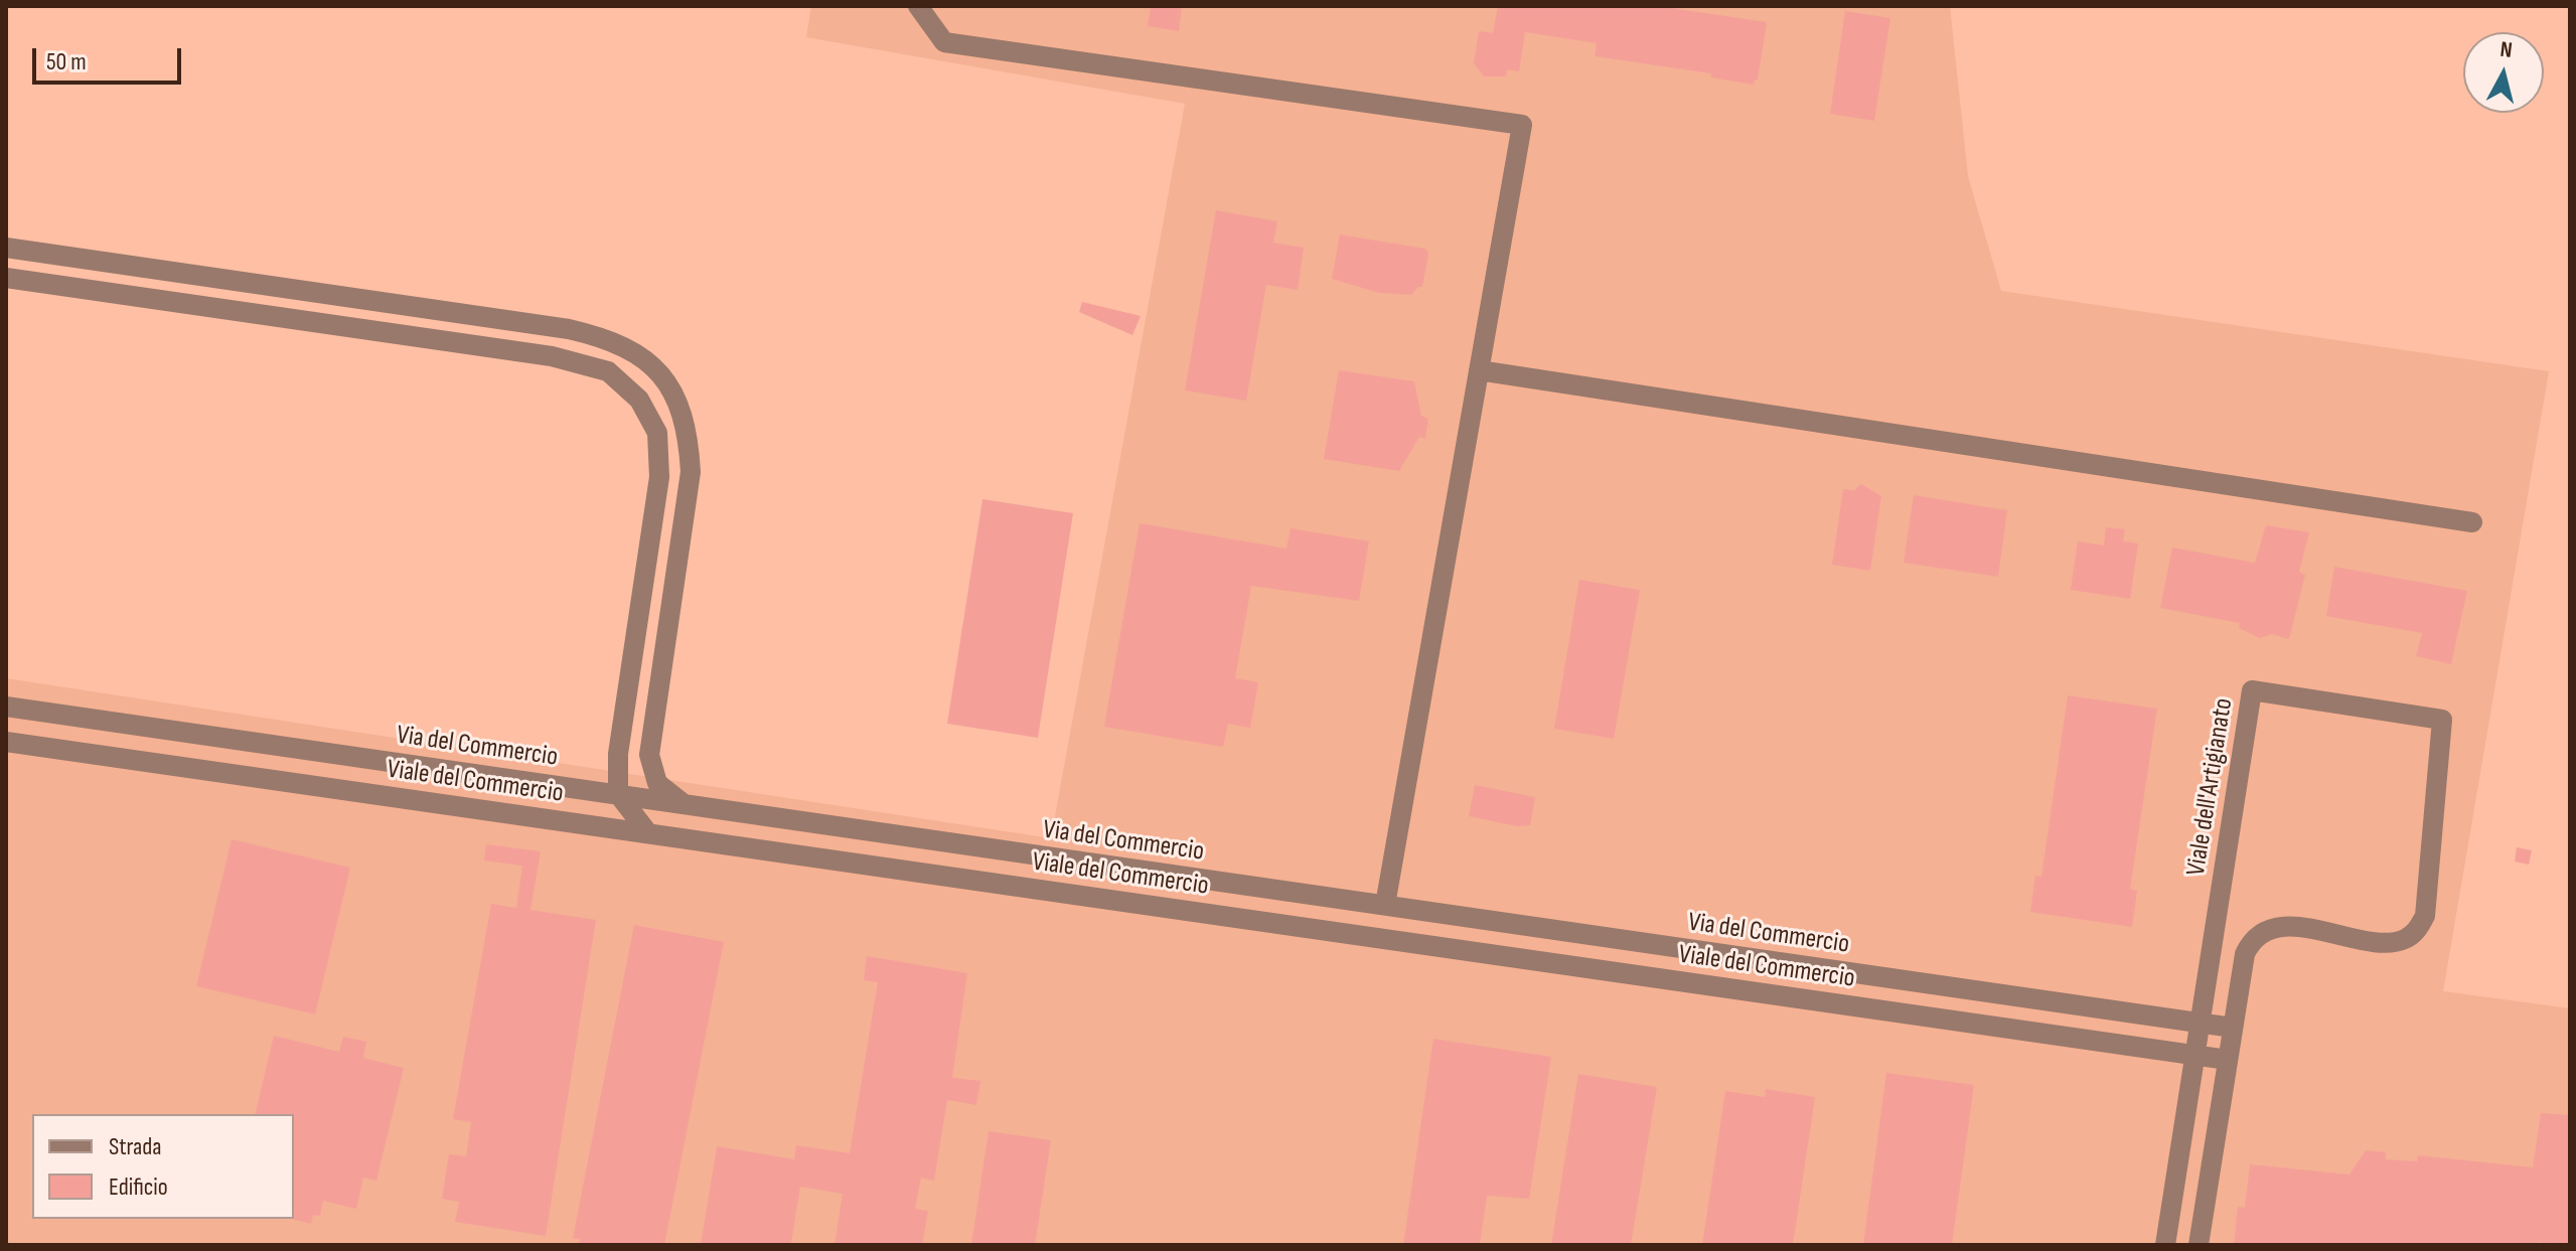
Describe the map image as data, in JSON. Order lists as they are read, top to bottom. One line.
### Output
{"streets":{"street":["Via del Commercio","Viale del Commercio","Viale dell'Artigianato"]},"crossings":[["Via del Commercio","Viale dell'Artigianato"],["Viale del Commercio","Viale dell'Artigianato"]],"legend":["Strada","Edificio"],"scale_bar":"50 m","north":"top"}
